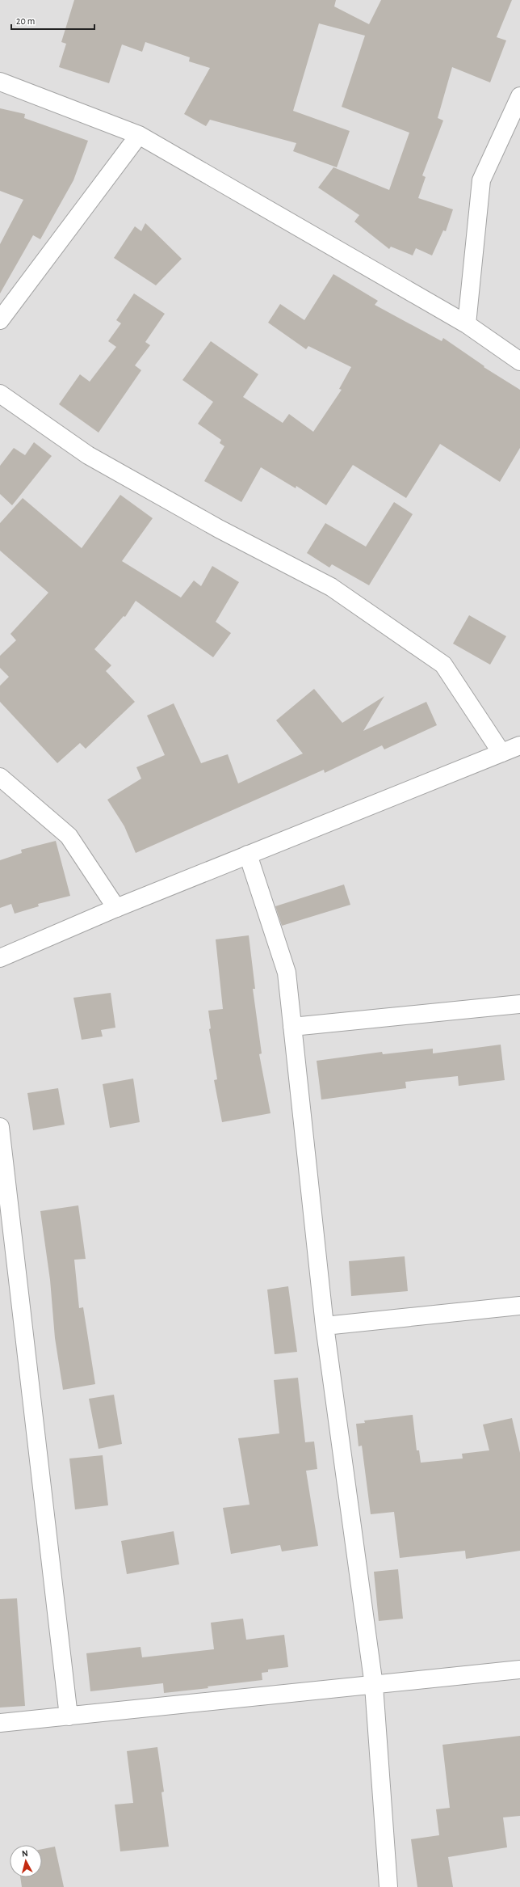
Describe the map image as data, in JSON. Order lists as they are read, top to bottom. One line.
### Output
{"scale_bar":"20 m","north":"top"}
